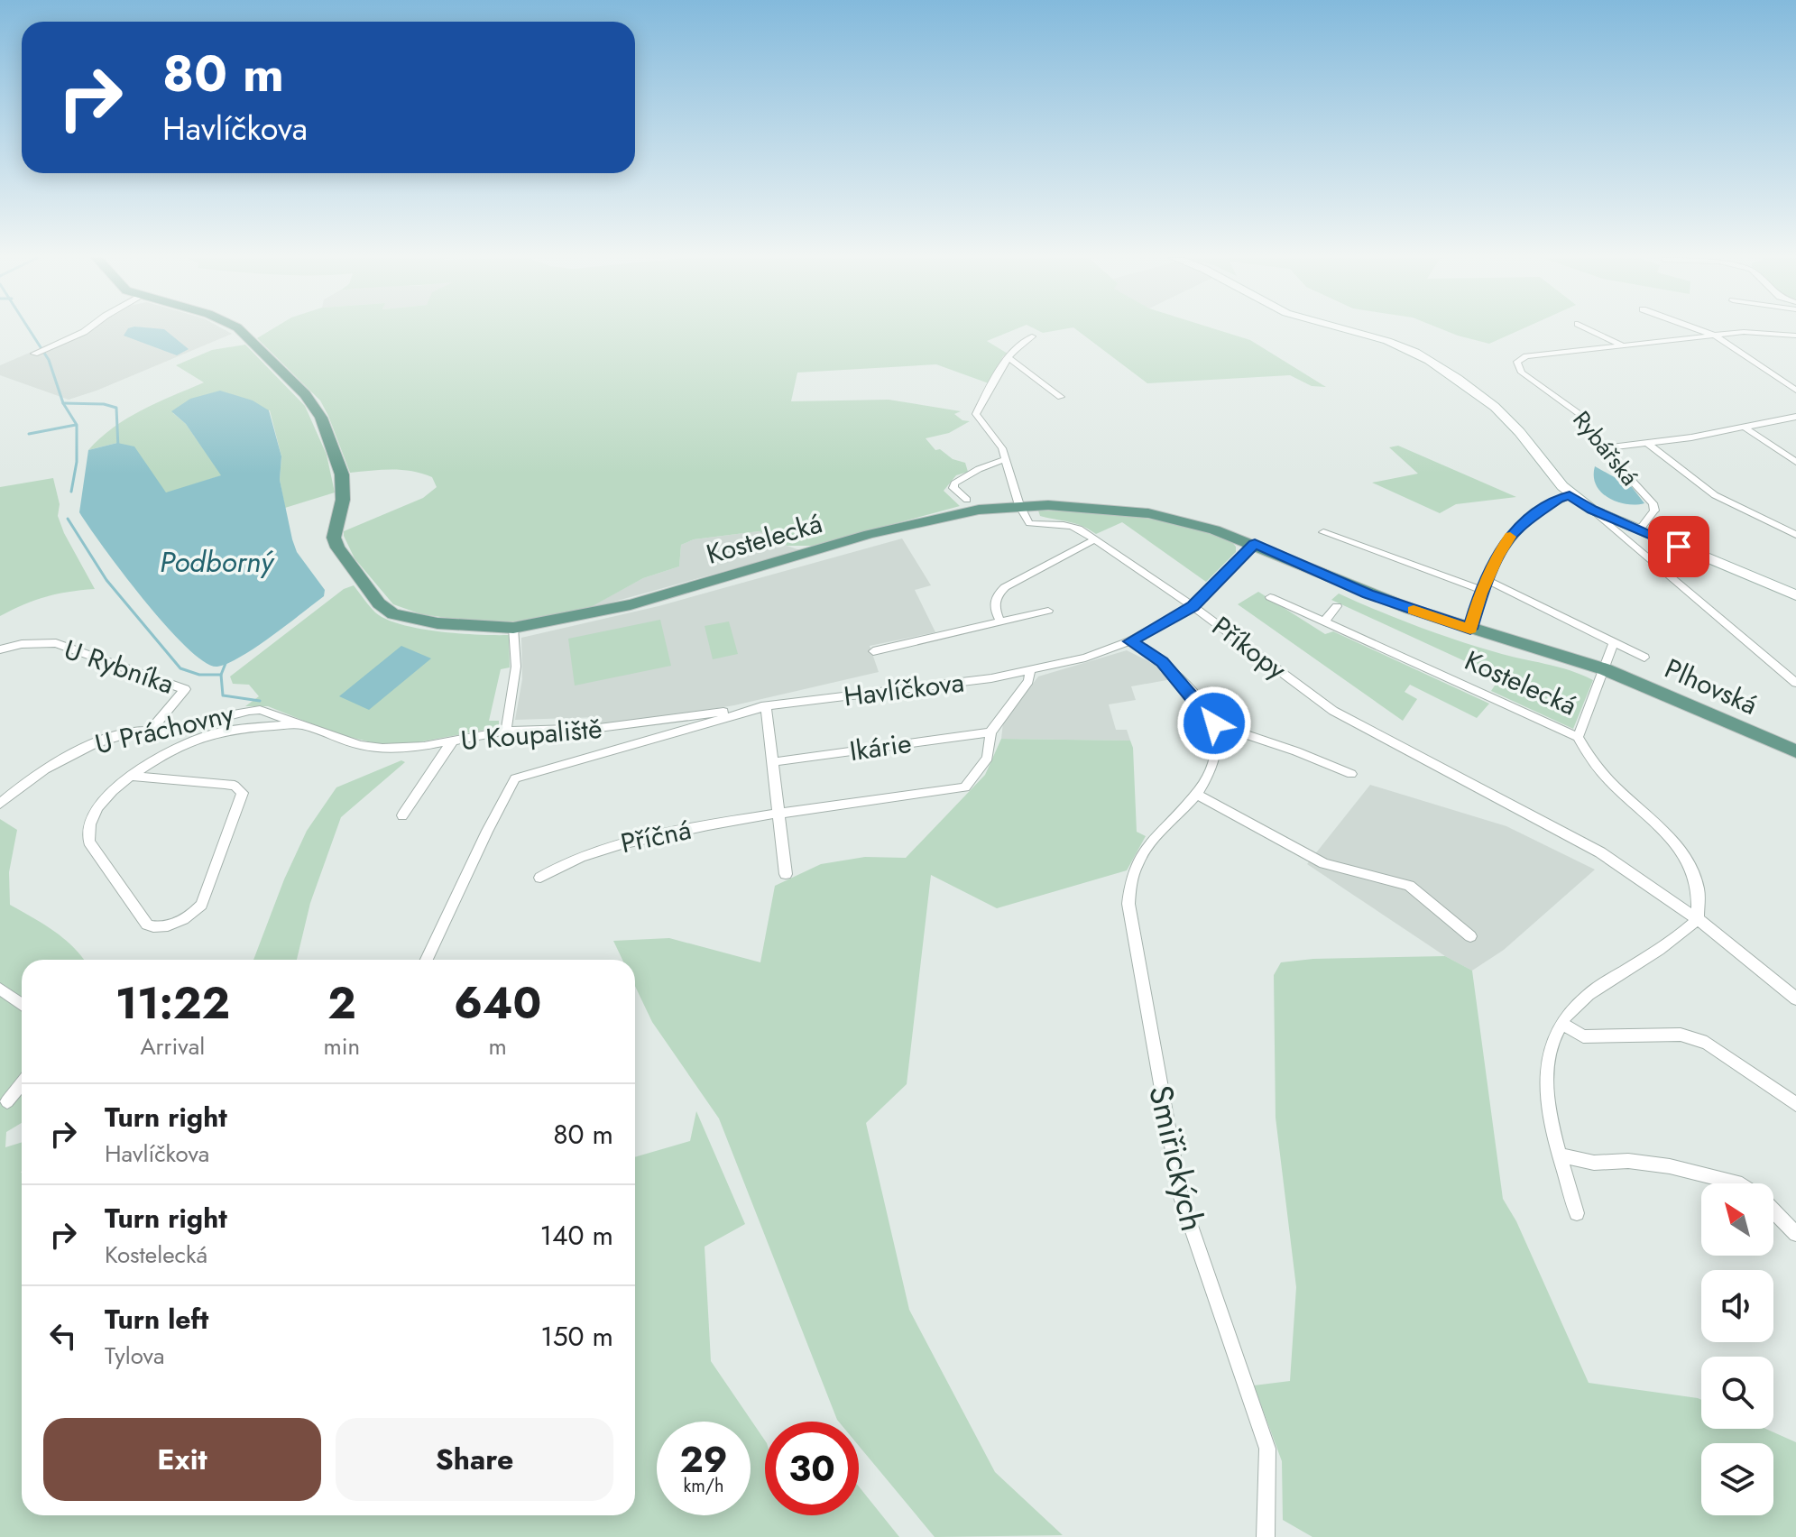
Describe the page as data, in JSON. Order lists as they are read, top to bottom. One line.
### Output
{"streets":{"main road":["Kostelecká","Plhovská"],"street":["Rybářská","Příkopy","U Rybníka","Havlíčkova","U Práchovny","U Koupaliště","Ikárie","Příčná","Smiřických"]},"crossings":[["Kostelecká","Příkopy"],["Kostelecká","Plhovská"],["Kostelecká","Havlíčkova"],["Příkopy","Havlíčkova"],["U Rybníka","U Práchovny"],["Havlíčkova","U Koupaliště"],["U Práchovny","U Koupaliště"],["Ikárie","Příčná"]],"water":["Podborný"],"north":"top left","page":{"turn":["80 m","Havlíčkova"],"eta":["11:22","Arrival","2","min","640","m"],"list":[{"name":"Turn right","note":"Havlíčkova","value":"80 m"},{"name":"Turn right","note":"Kostelecká","value":"140 m"},{"name":"Turn left","note":"Tylova","value":"150 m"}],"buttons":["Exit","Share"],"speed":"29 km/h","limit":"30"}}
